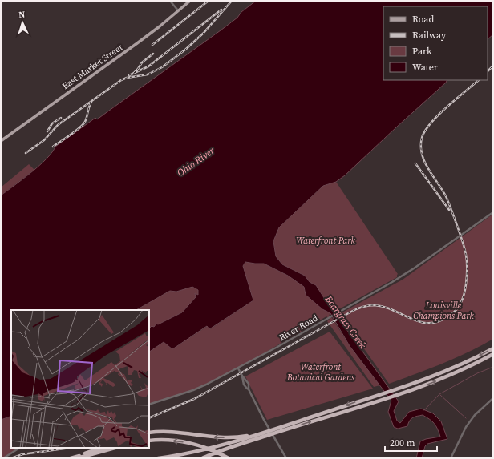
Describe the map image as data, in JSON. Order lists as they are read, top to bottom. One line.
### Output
{"streets":{"main road":["East Market Street"],"street":["River Road"]},"water":["Ohio River","Beargrass Creek"],"parks":["Waterfront Park","Louisville Champions Park","Waterfront Botanical Gardens"],"legend":["Road","Railway","Park","Water"],"scale_bar":"200 m","north":"top"}
